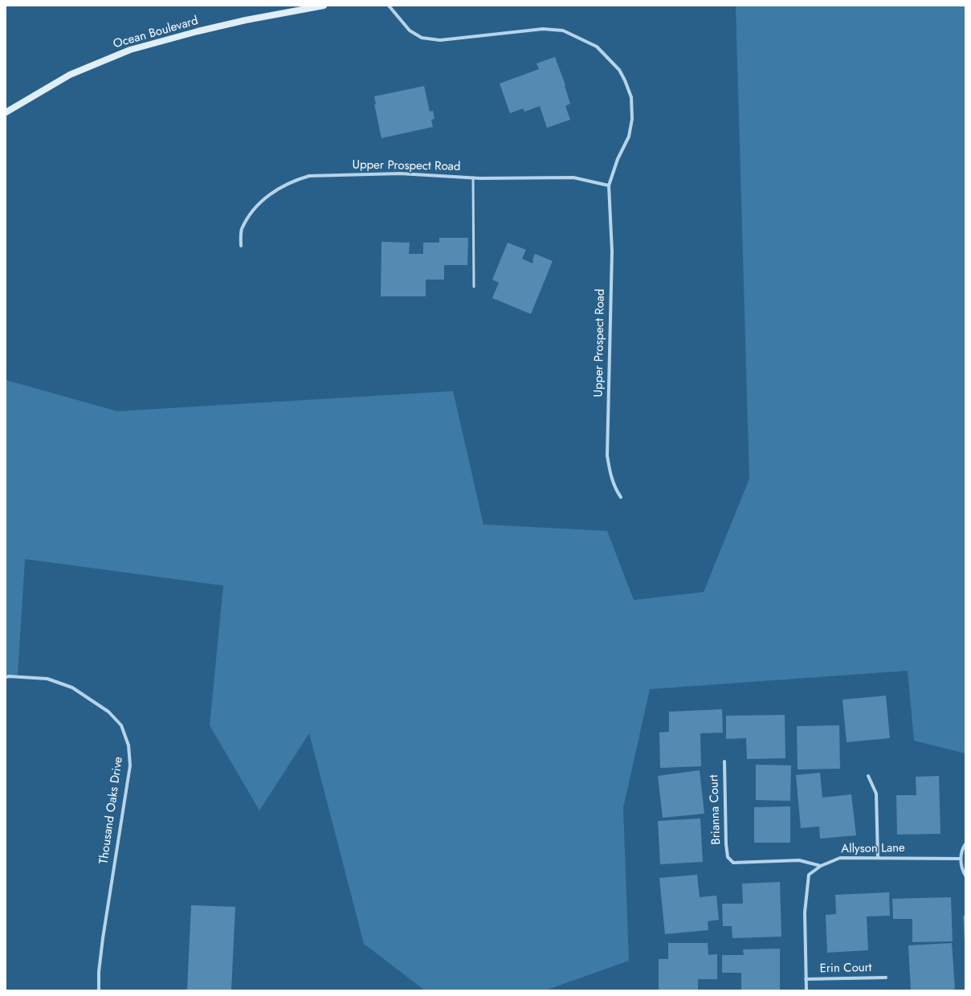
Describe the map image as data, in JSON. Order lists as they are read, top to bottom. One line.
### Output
{"streets":{"street":["Ocean Boulevard","Upper Prospect Road","Brianna Court","Thousand Oaks Drive","Allyson Lane","Erin Court"]},"crossings":[["Brianna Court","Allyson Lane"],["Allyson Lane","Erin Court"]]}
